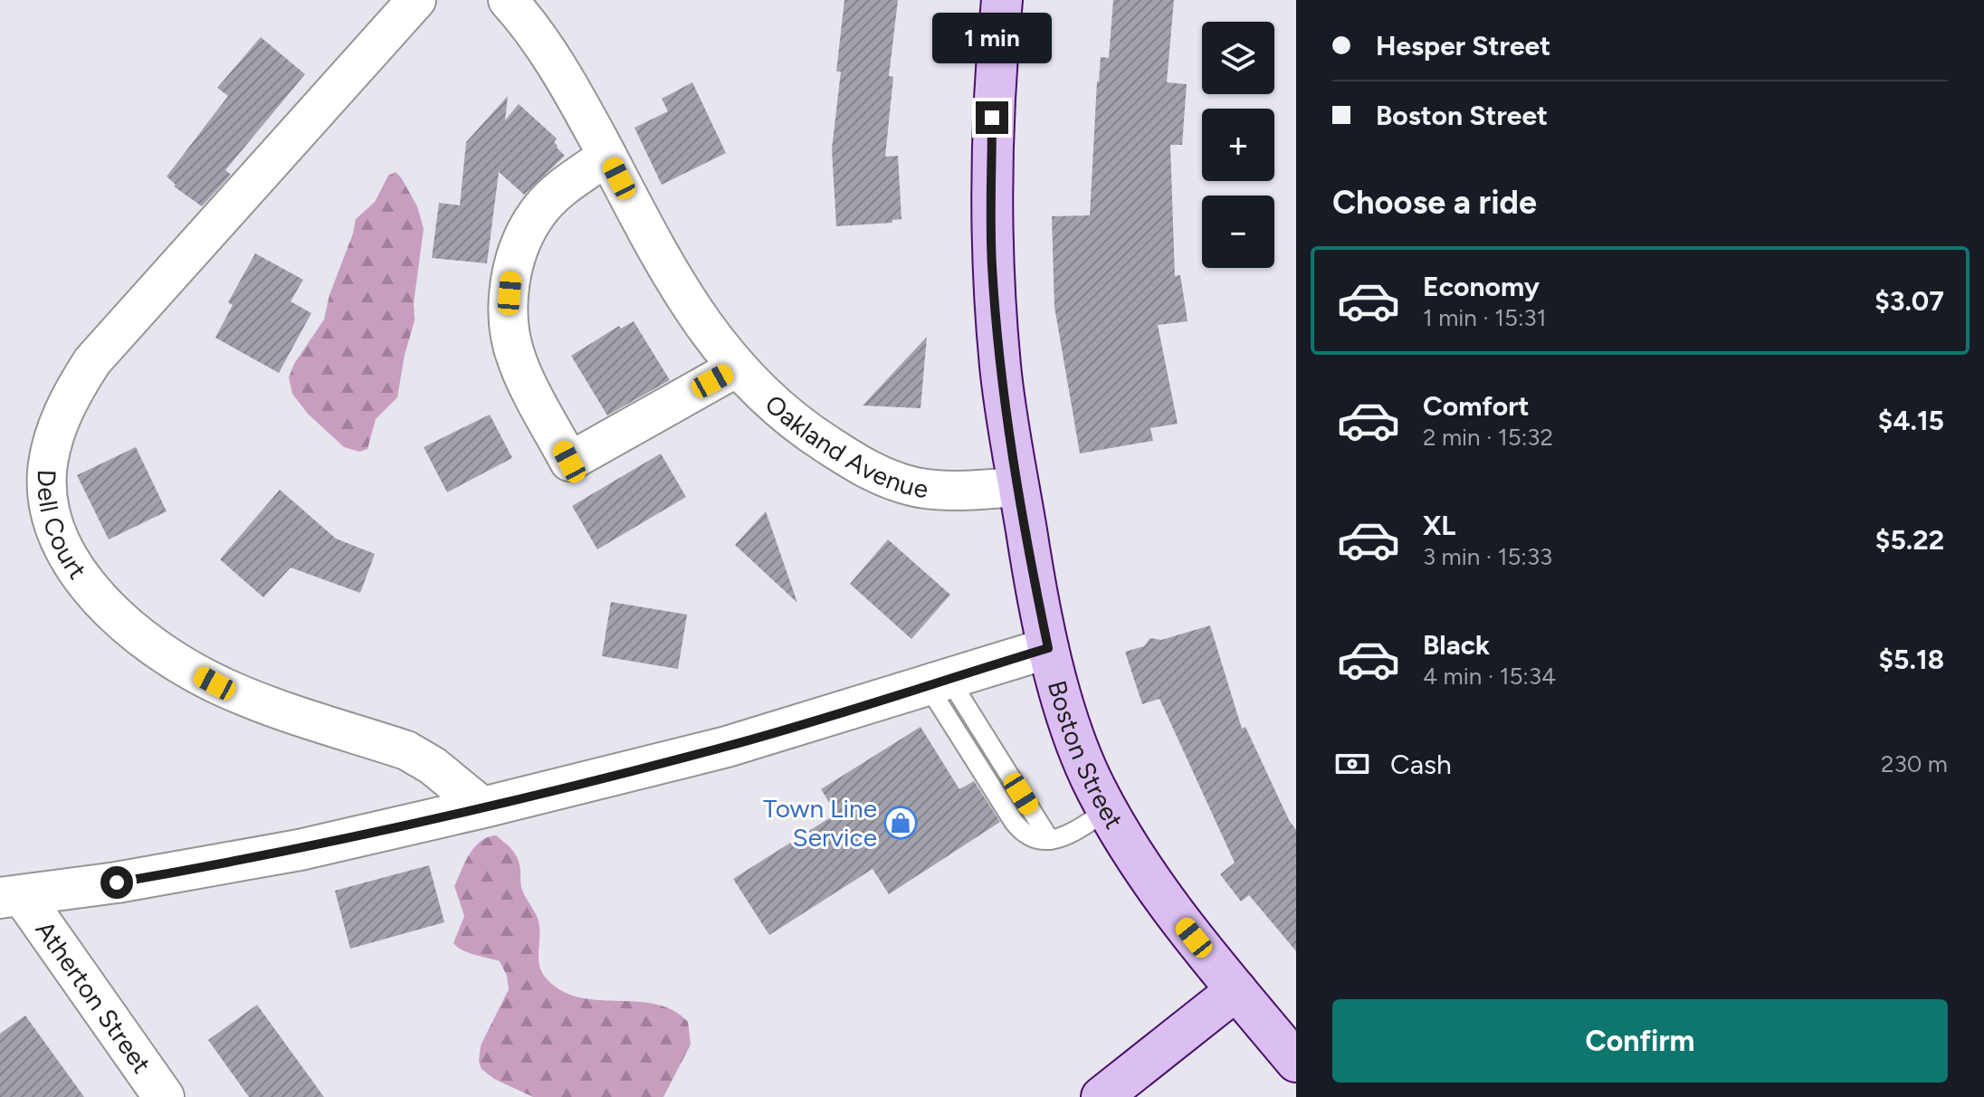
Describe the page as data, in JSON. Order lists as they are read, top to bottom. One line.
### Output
{"streets":{"main road":["Boston Street"],"street":["Oakland Avenue","Dell Court","Atherton Street"]},"crossings":[["Oakland Avenue","Boston Street"]],"places":{"shop":["Town Line Service"]},"page":{"banner":["Hesper Street","Boston Street"],"bubble":"1 min","map_buttons":["+","−"],"heading":"Choose a ride","list":[{"name":"Economy","note":"1 min · 15:31","value":"$3.07"},{"name":"Comfort","note":"2 min · 15:32","value":"$4.15"},{"name":"XL","note":"3 min · 15:33","value":"$5.22"},{"name":"Black","note":"4 min · 15:34","value":"$5.18"}],"pay":["Cash","230 m"],"buttons":"Confirm"}}
